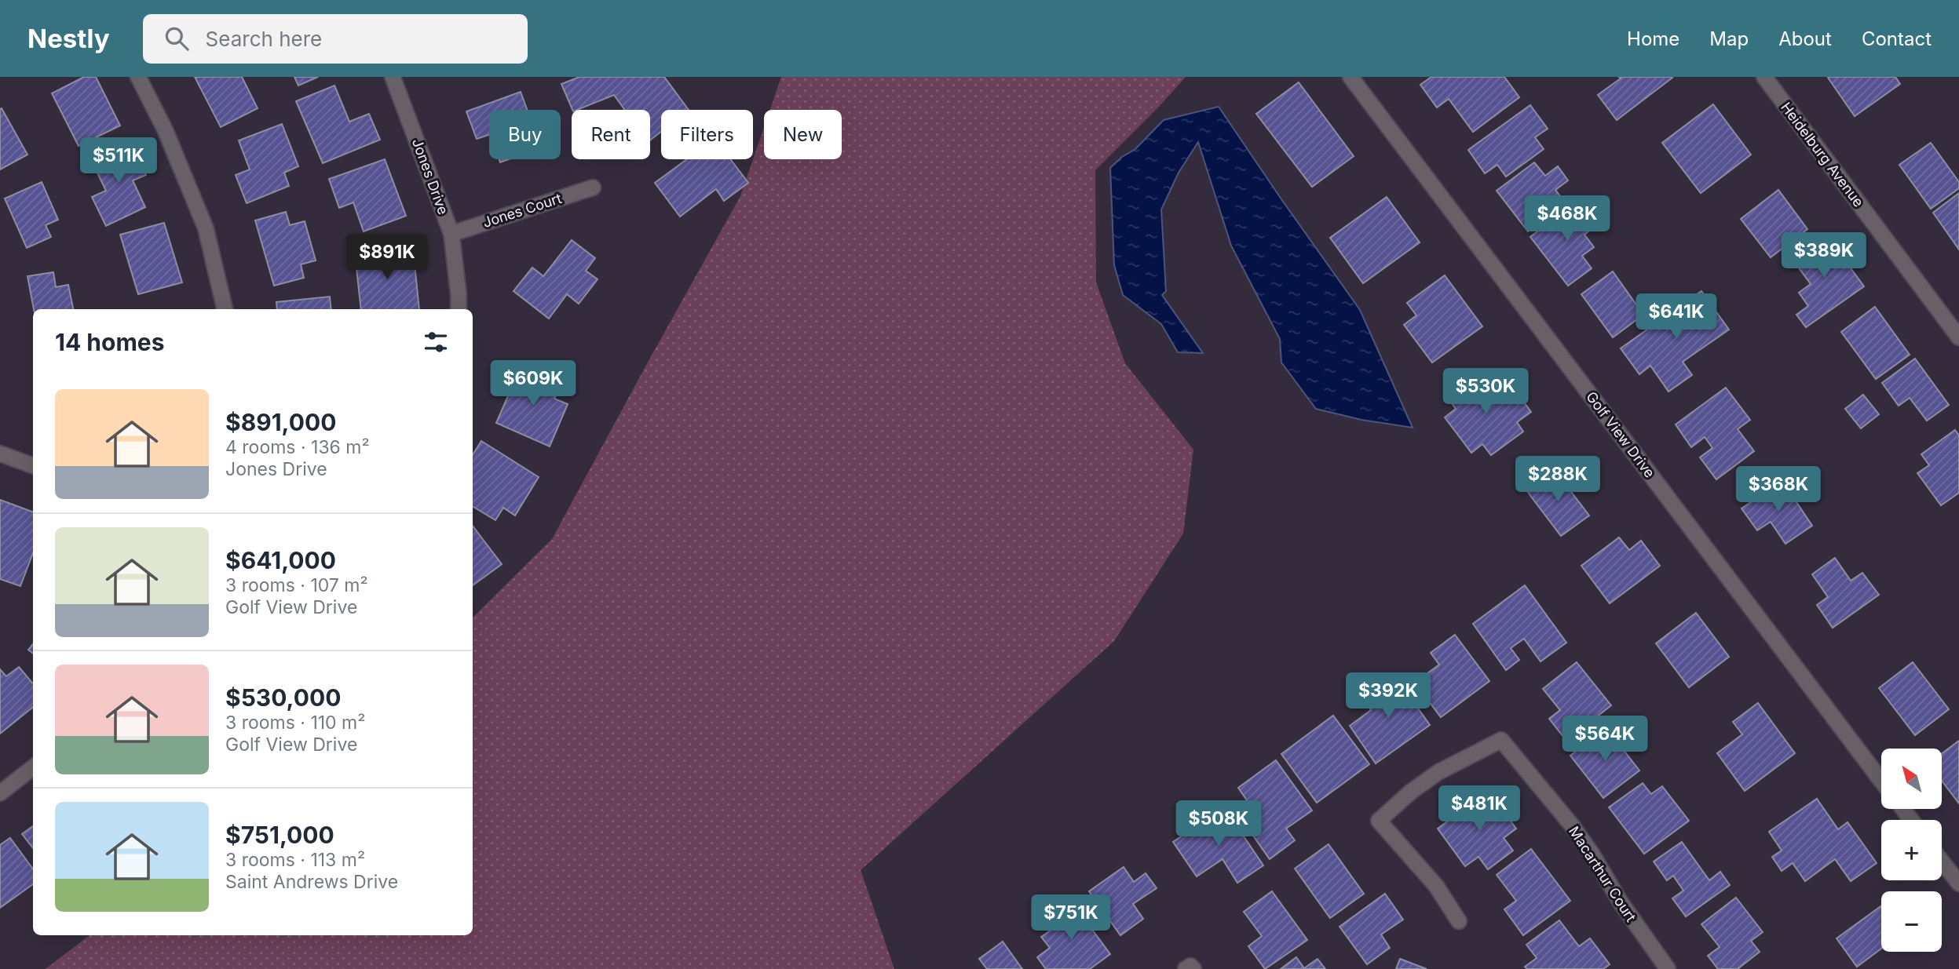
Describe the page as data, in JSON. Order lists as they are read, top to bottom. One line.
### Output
{"streets":{"street":["Heidelburg Avenue","Jones Drive","Jones Court","Golf View Drive","Macarthur Court"]},"crossings":[["Jones Drive","Jones Court"]],"north":"top left","page":{"header":"Nestly","search":"Search here","nav":["Home","Map","About","Contact"],"chip":["Buy","Rent","Filters","New"],"price":["$511K","$468K","$389K","$891K","$641K","$609K","$530K","$288K","$368K","$392K","$564K","$481K","$508K","$751K"],"heading":"14 homes","list":[{"name":"$891,000","note":"4 rooms · 136 m² · Jones Drive"},{"name":"$641,000","note":"3 rooms · 107 m² · Golf View Drive"},{"name":"$530,000","note":"3 rooms · 110 m² · Golf View Drive"},{"name":"$751,000","note":"3 rooms · 113 m² · Saint Andrews Drive"}],"map_buttons":["+","−"]}}
